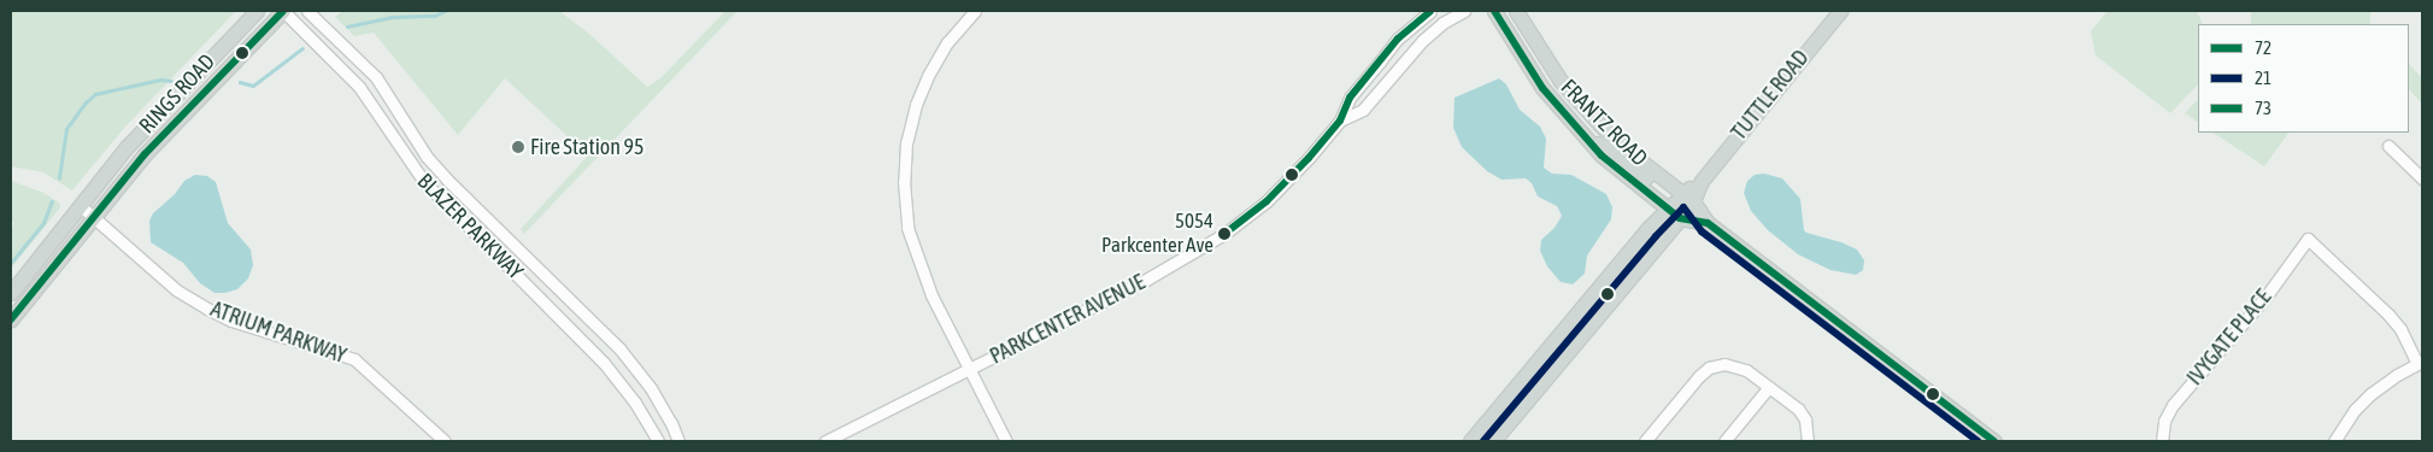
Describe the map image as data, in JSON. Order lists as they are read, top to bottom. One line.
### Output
{"streets":{"main road":["RINGS ROAD","TUTTLE ROAD","FRANTZ ROAD"],"street":["BLAZER PARKWAY","PARKCENTER AVENUE","ATRIUM PARKWAY","IVYGATE PLACE"]},"crossings":[["RINGS ROAD","BLAZER PARKWAY"],["RINGS ROAD","ATRIUM PARKWAY"],["TUTTLE ROAD","FRANTZ ROAD"]],"places":["Fire Station 95","5054 Parkcenter Ave"],"lines":["transit line 72","transit line 73","transit line 21"],"legend":["72","21","73"]}
